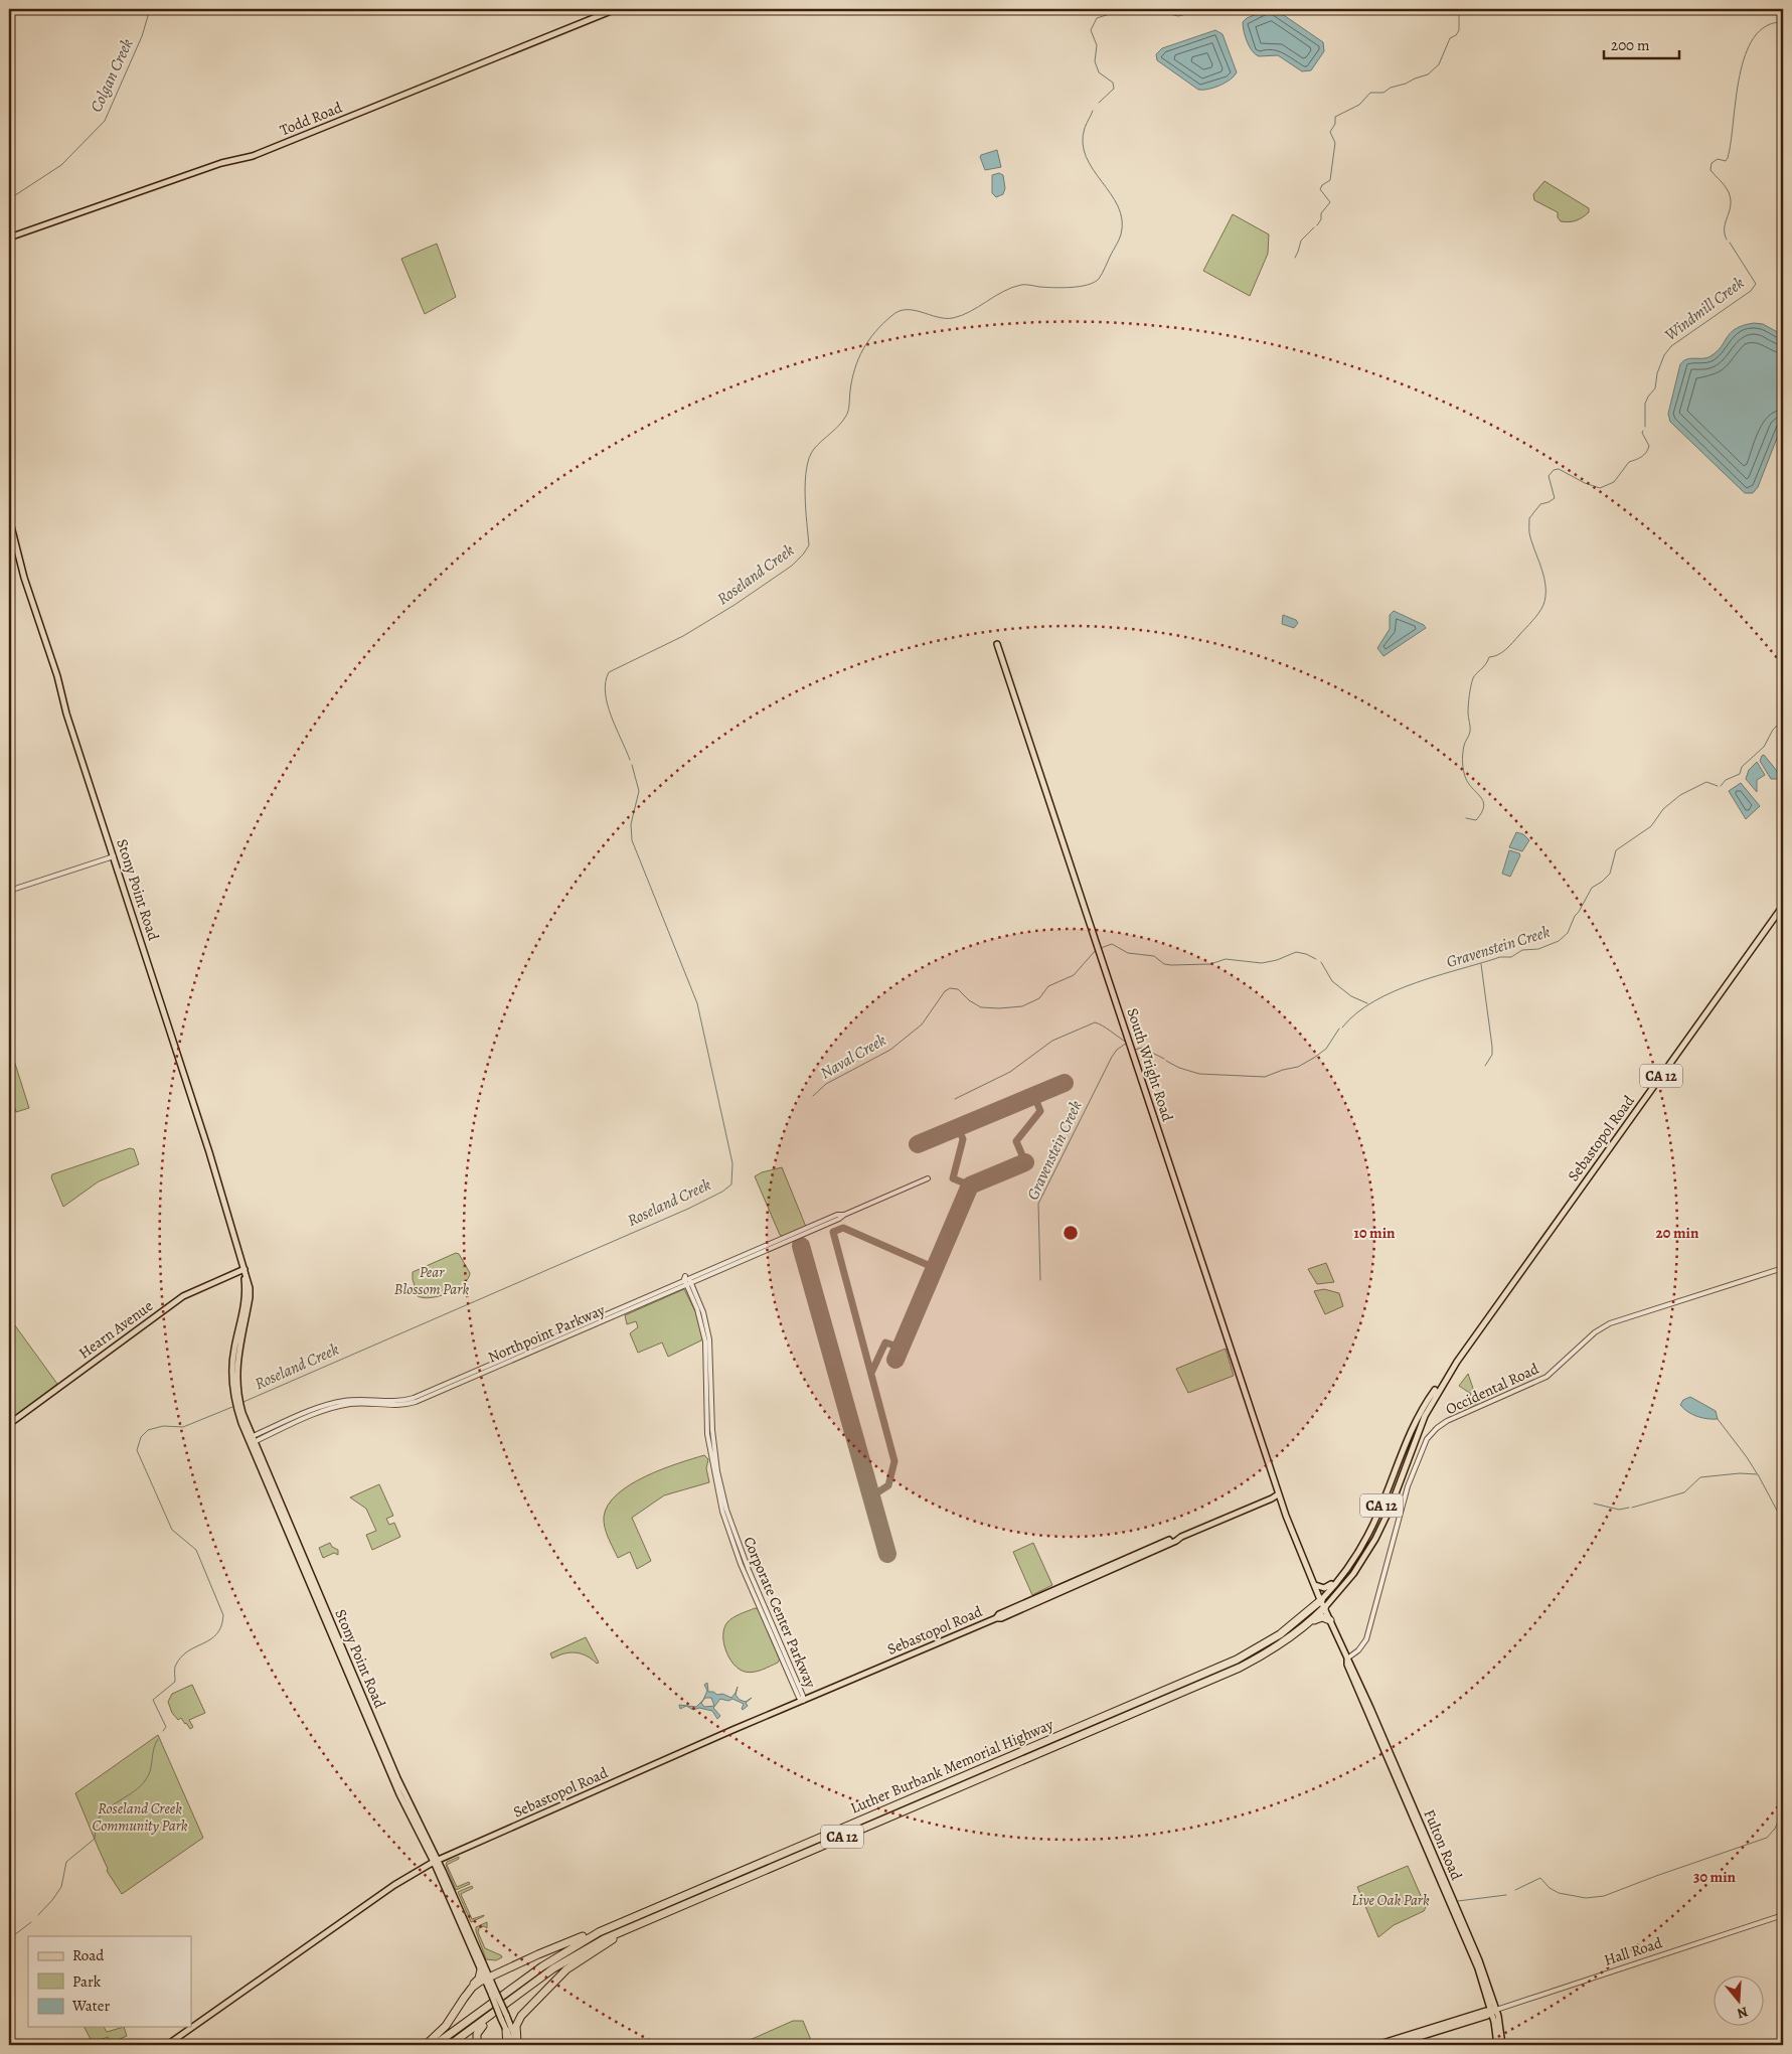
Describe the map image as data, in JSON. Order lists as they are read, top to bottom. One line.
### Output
{"streets":{"highway":["CA 12","Luther Burbank Memorial Highway"],"main road":["Todd Road","Stony Point Road","South Wright Road","Sebastopol Road","Hearn Avenue","Fulton Road"],"street":["Northpoint Parkway","Occidental Road","Corporate Center Parkway","Hall Road"]},"crossings":[["Stony Point Road","Sebastopol Road"],["Stony Point Road","Hearn Avenue"],["Stony Point Road","Northpoint Parkway"],["South Wright Road","Sebastopol Road"],["South Wright Road","Fulton Road"],["Sebastopol Road","Corporate Center Parkway"],["Sebastopol Road","Luther Burbank Memorial Highway"],["Sebastopol Road","Fulton Road"],["Northpoint Parkway","Corporate Center Parkway"],["Occidental Road","Fulton Road"],["Luther Burbank Memorial Highway","Fulton Road"],["Fulton Road","Hall Road"]],"water":["Colgan Creek","Windmill Creek","Roseland Creek","Gravenstein Creek","Naval Creek"],"parks":["Pear Blossom Park","Roseland Creek Community Park","Live Oak Park"],"legend":["Road","Park","Water"],"scale_bar":"200 m","north":"bottom","rings":["10 min","20 min","30 min"]}
